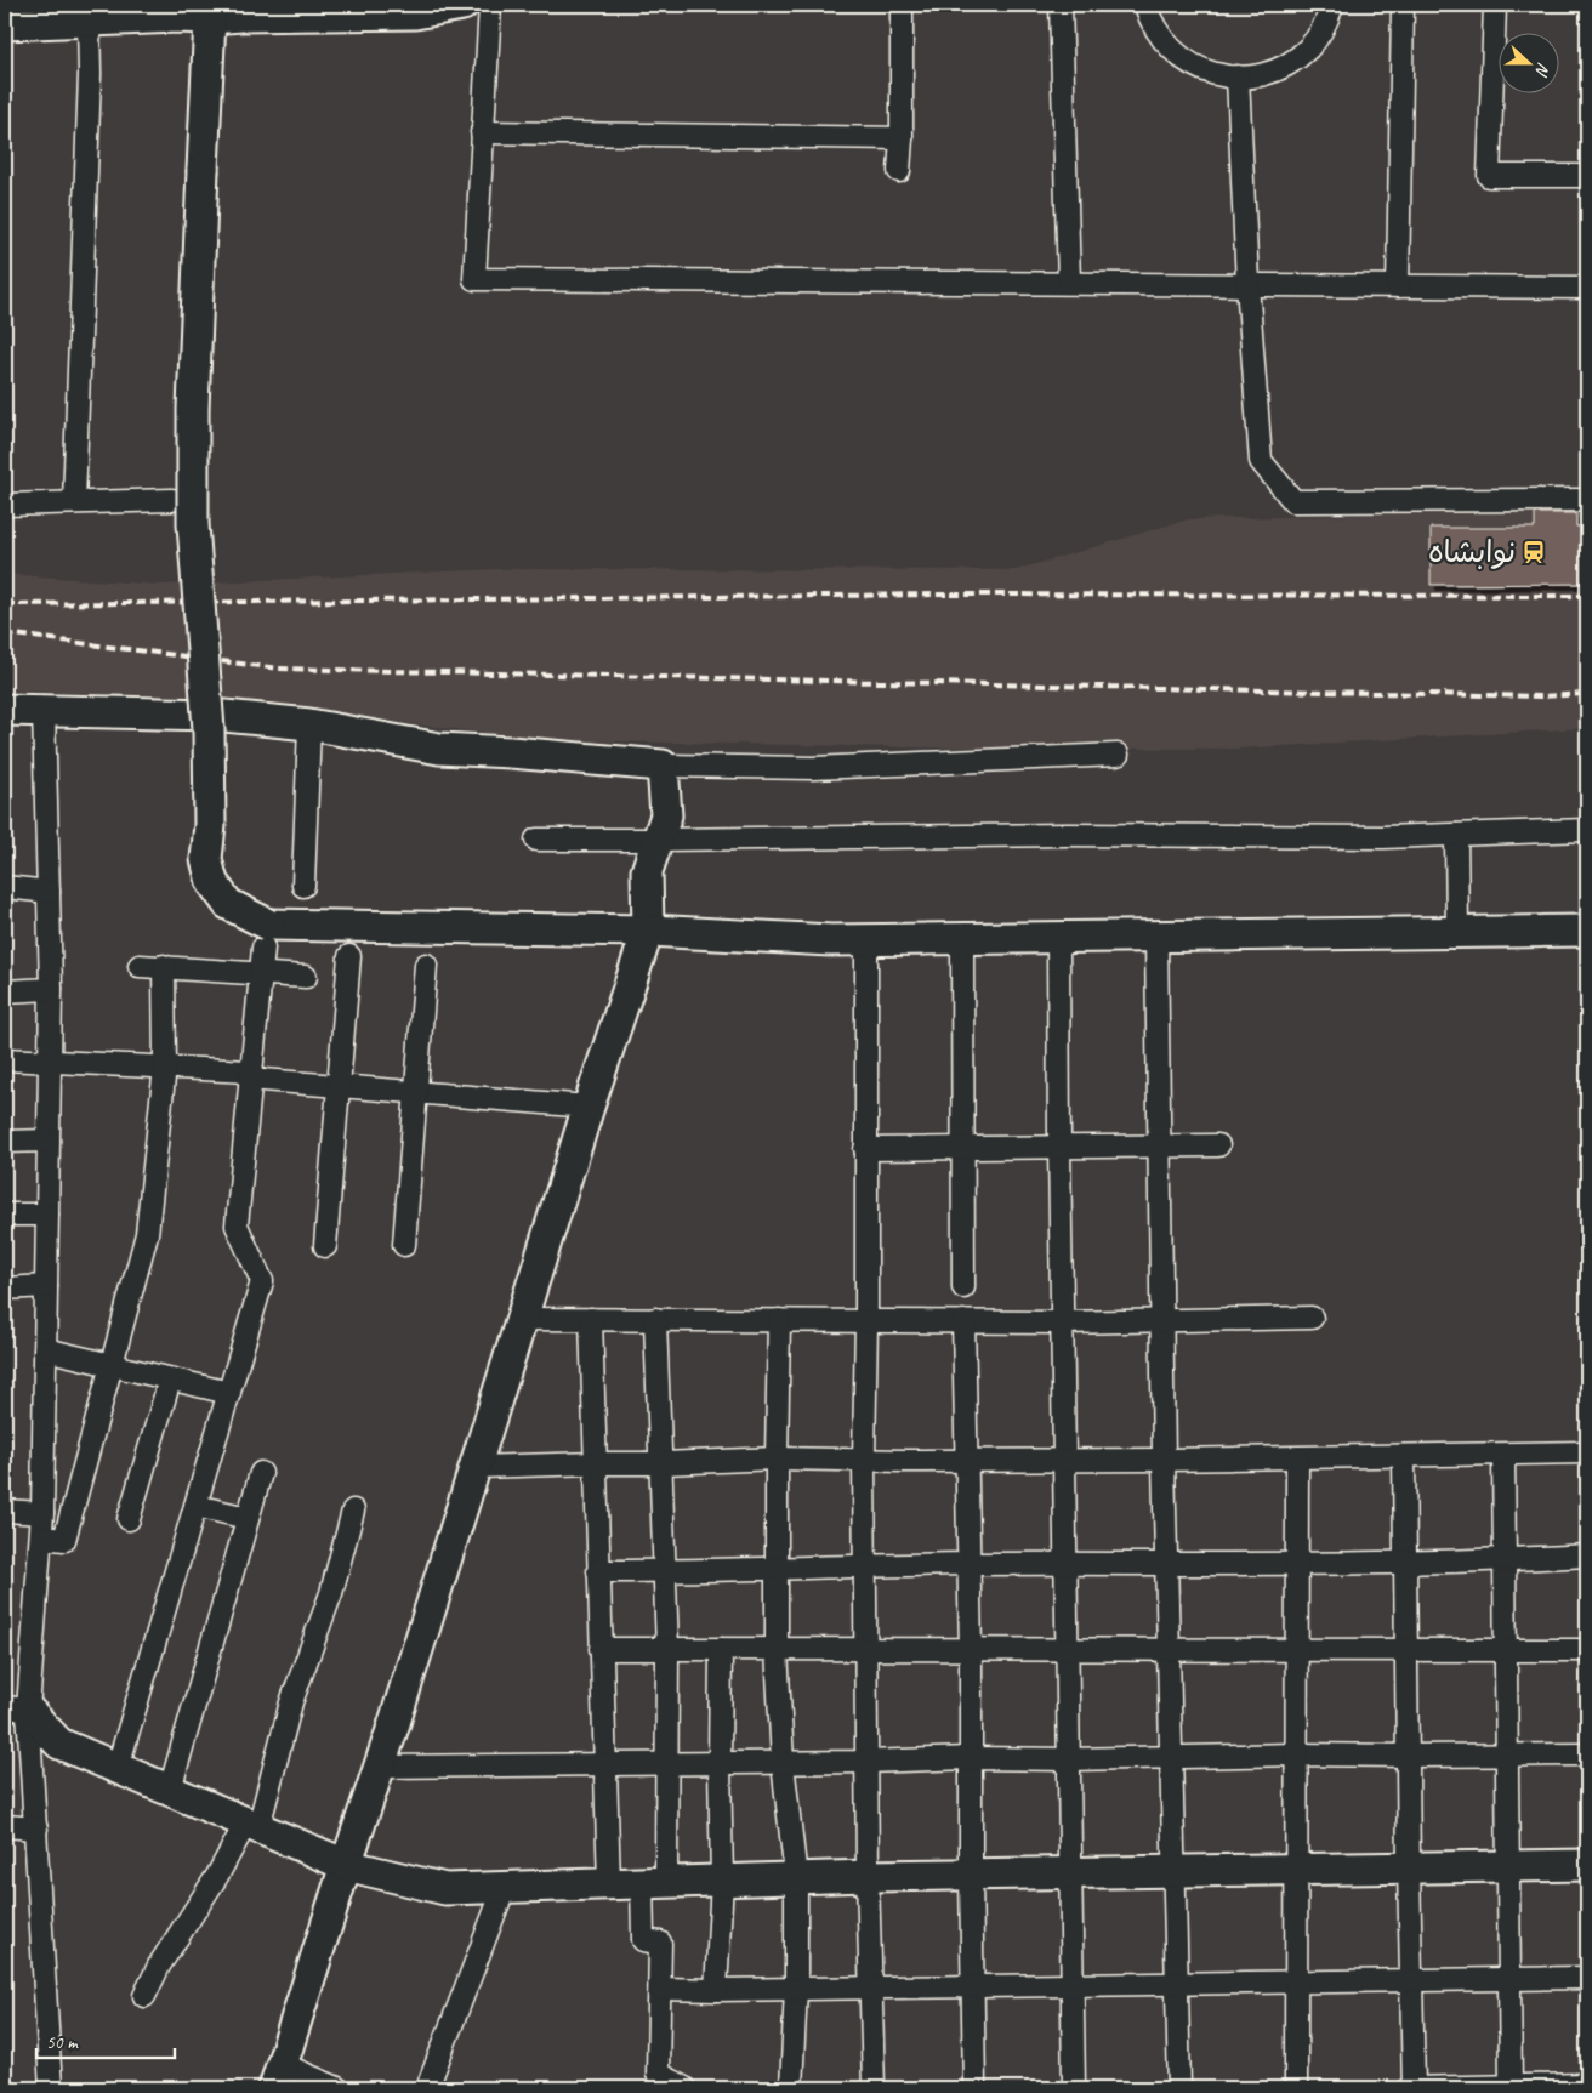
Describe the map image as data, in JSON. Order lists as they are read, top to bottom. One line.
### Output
{"places":{"station":["نوابشاہ"]},"scale_bar":"50 m","north":"right"}
